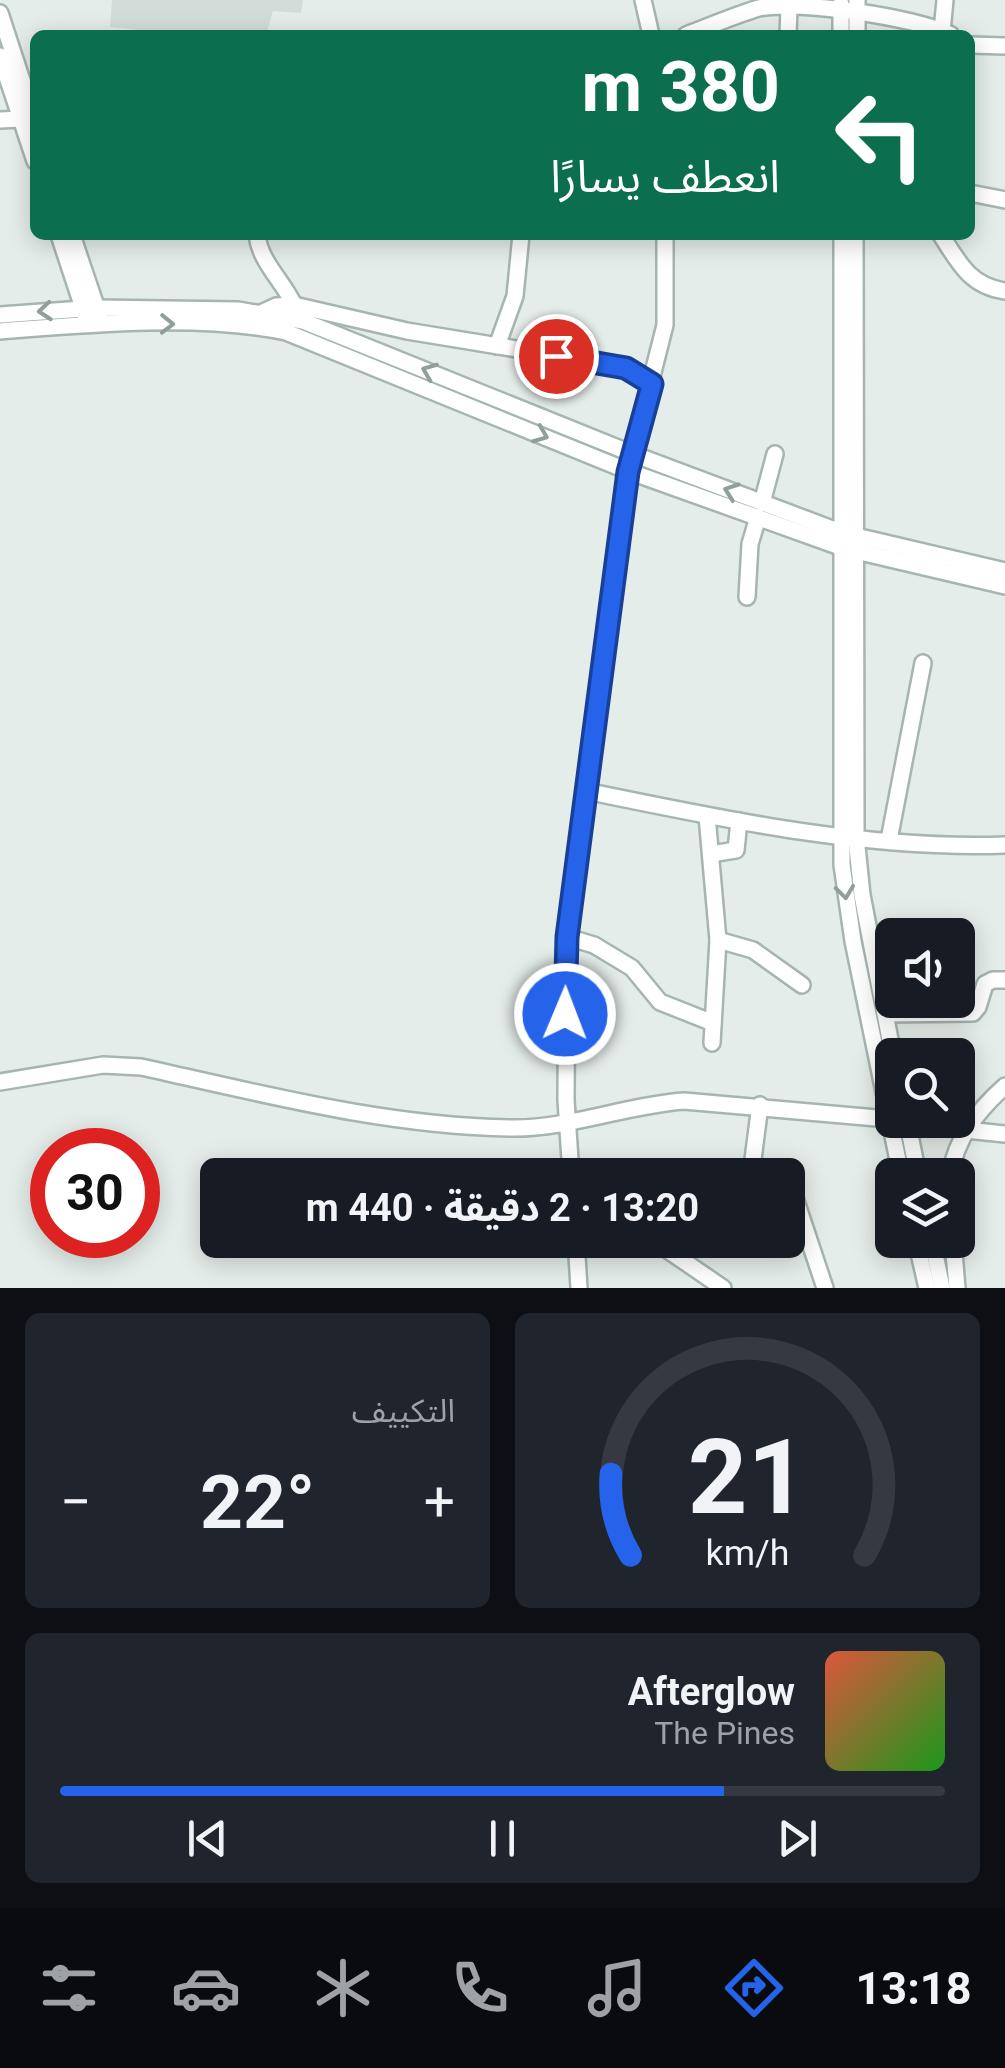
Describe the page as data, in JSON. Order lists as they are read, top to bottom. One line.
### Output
{"page":{"turn":["380 m","انعطف يسارًا"],"limit":"30","trip":"13:20 · 2 دقيقة · 440 m","tile":"التكييف","heat":["−","22°","+"],"song":["Afterglow","The Pines"],"tabs":"13:18","gauge":["21","km/h"]}}
